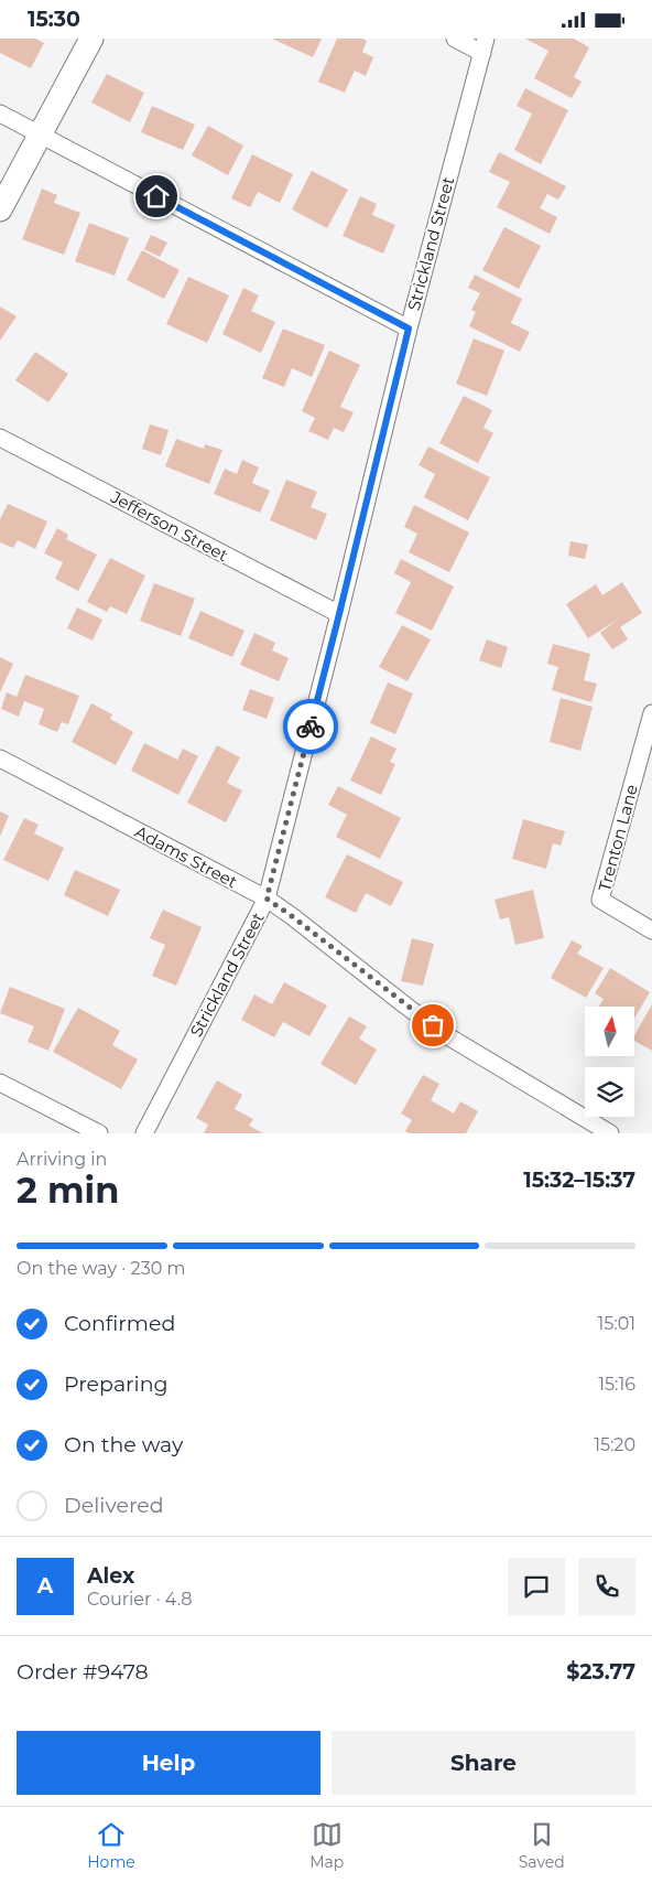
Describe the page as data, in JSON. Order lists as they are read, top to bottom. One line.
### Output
{"streets":{"street":["Strickland Street","Jefferson Street","Trenton Lane","Adams Street"]},"crossings":[["Strickland Street","Jefferson Street"],["Strickland Street","Adams Street"]],"north":"top","page":{"status":"15:30","heading":["2 min","Arriving in","15:32–15:37"],"panel":["Alex","Courier · 4.8","Order #9478","$23.77"],"bar":"On the way · 230 m","list":[["Confirmed","15:01"],["Preparing","15:16"],["On the way","15:20"],"Delivered"],"round":"A","buttons":["Help","Share"],"tabs":["Home","Map","Saved"]}}
